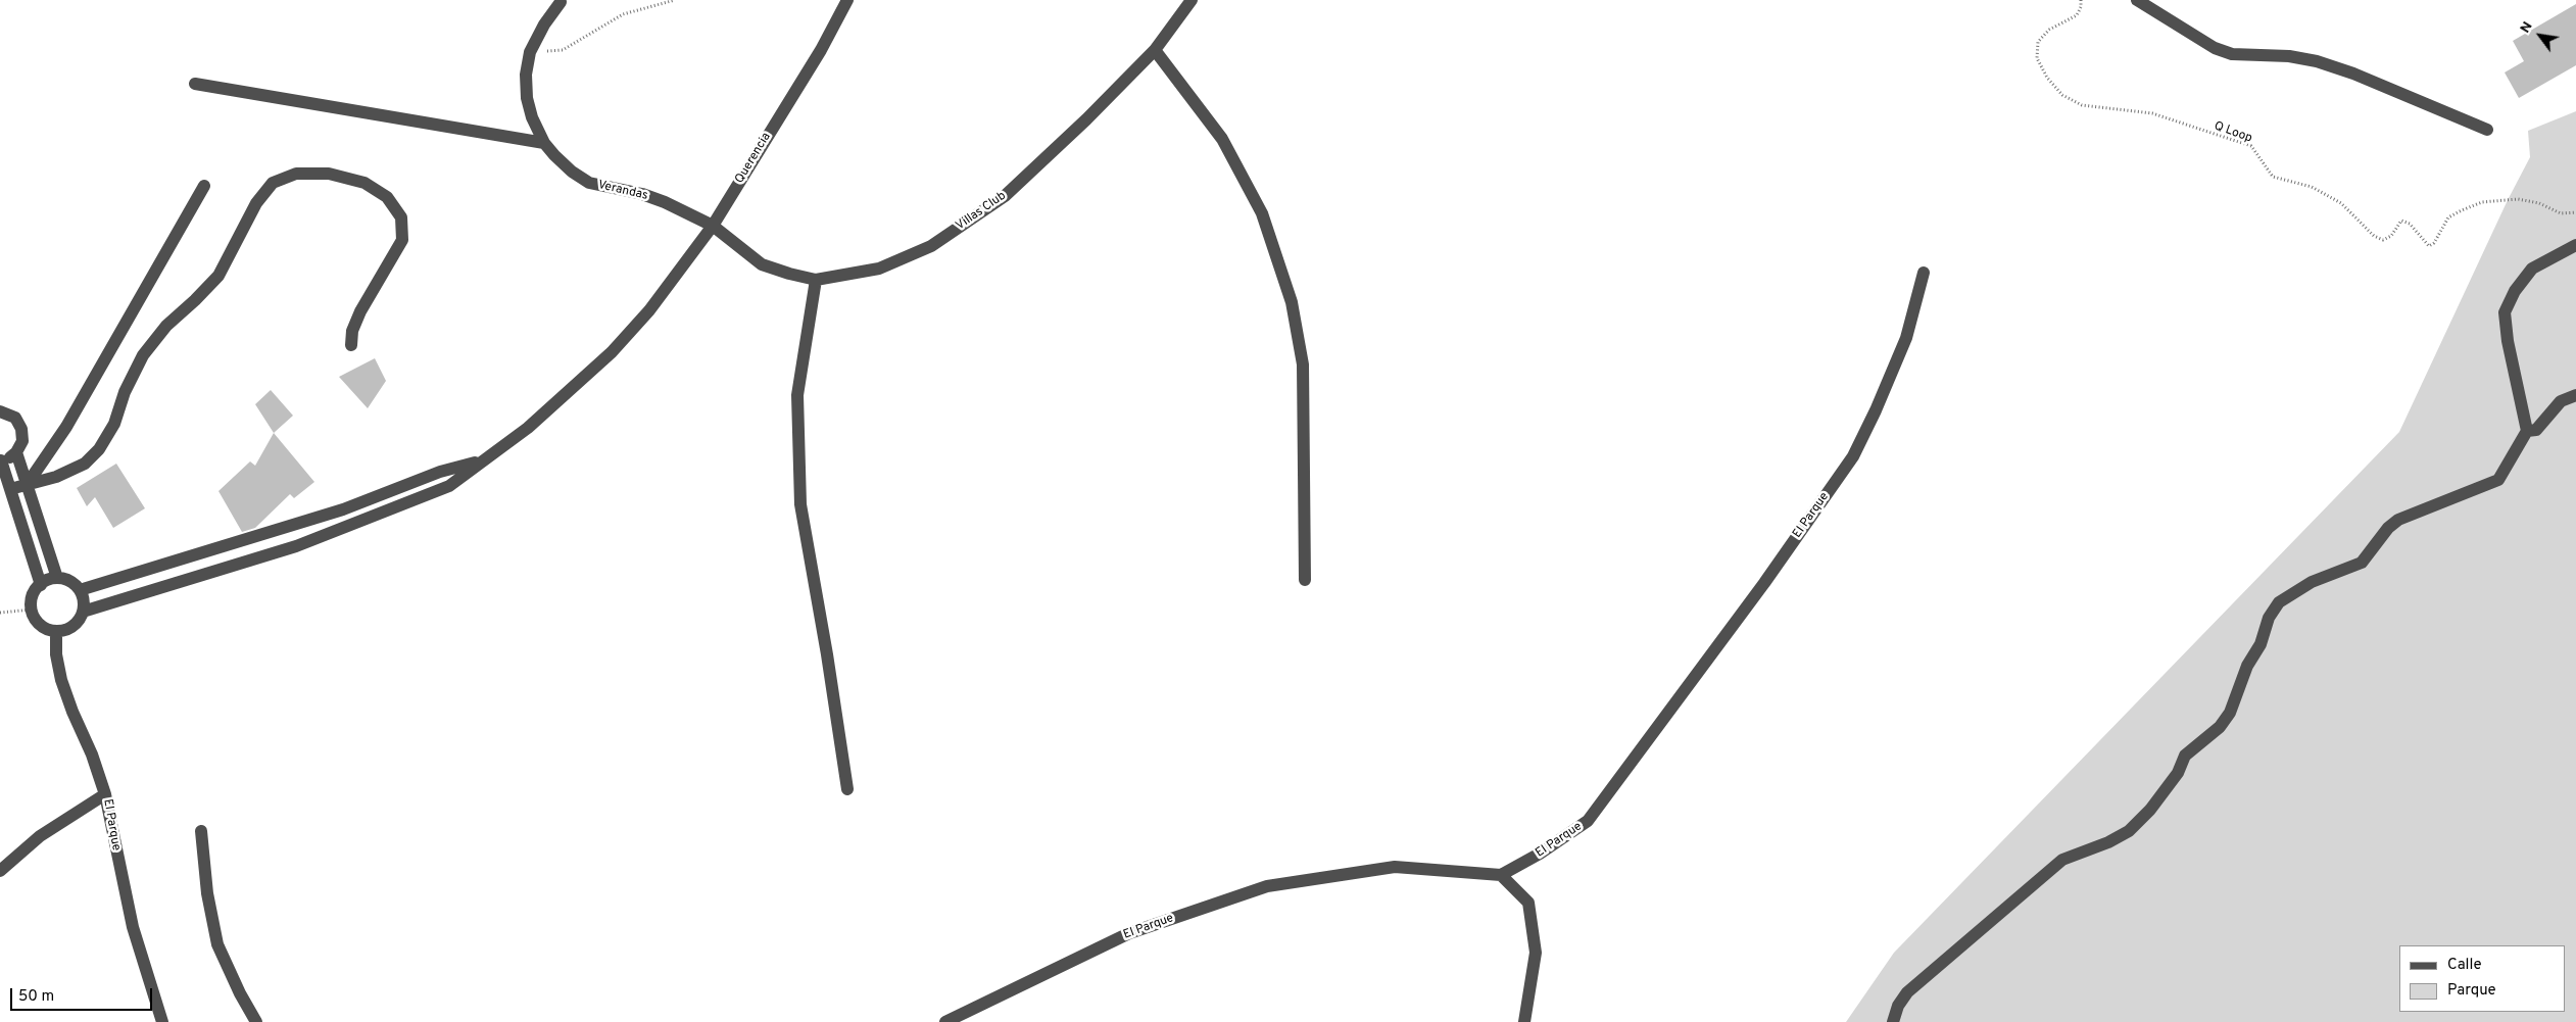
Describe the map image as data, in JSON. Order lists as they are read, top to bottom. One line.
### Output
{"streets":{"street":["Querencia","Verandas","Villas Club","El Parque"],"path":["Q Loop"]},"crossings":[["Querencia","Verandas"],["Querencia","Villas Club"],["Querencia","El Parque"],["Verandas","Villas Club"]],"legend":["Calle","Parque"],"scale_bar":"50 m","north":"top left"}
